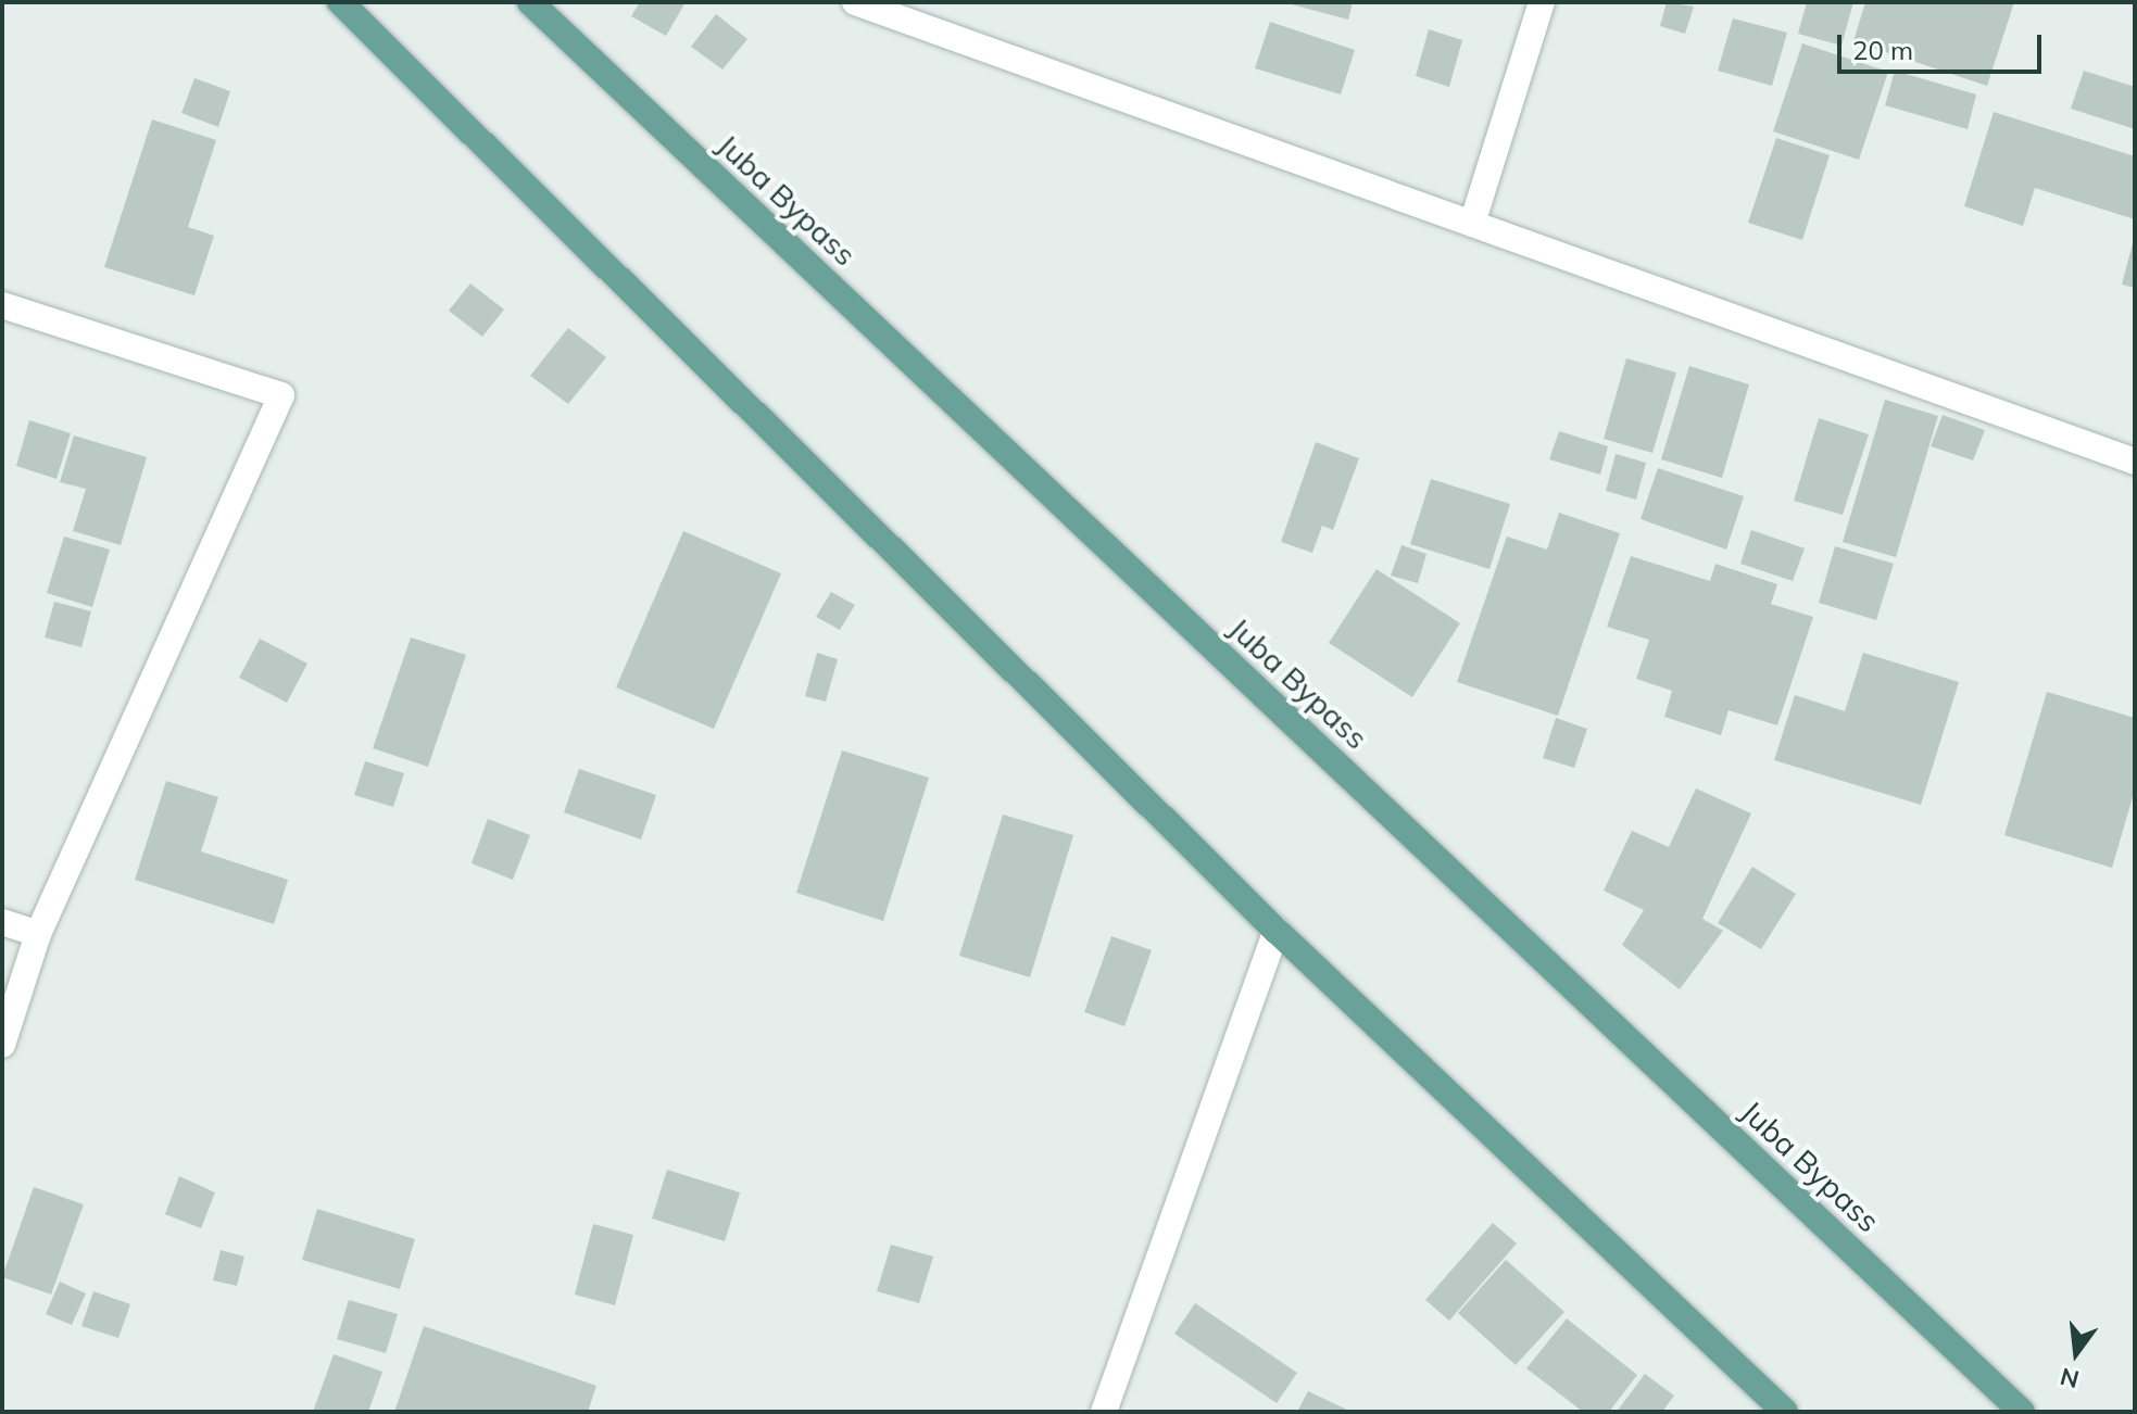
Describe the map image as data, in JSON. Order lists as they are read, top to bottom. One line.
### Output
{"streets":{"main road":["Juba Bypass"]},"scale_bar":"20 m","north":"bottom"}
